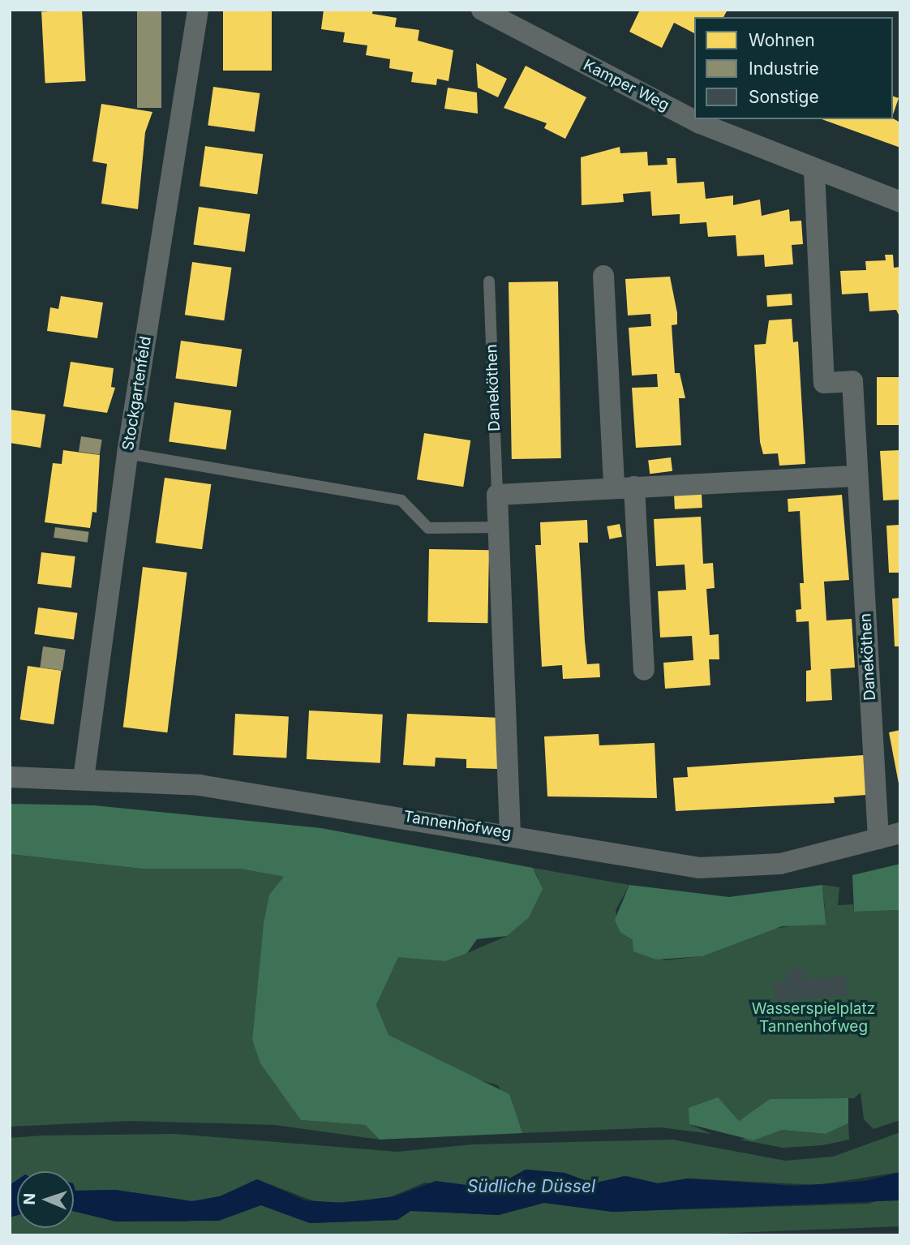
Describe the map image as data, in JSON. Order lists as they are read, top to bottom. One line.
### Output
{"streets":{"street":["Kamper Weg","Daneköthen","Stockgartenfeld","Tannenhofweg"]},"crossings":[["Kamper Weg","Daneköthen"],["Daneköthen","Tannenhofweg"],["Stockgartenfeld","Tannenhofweg"]],"water":["Südliche Düssel"],"parks":["Wasserspielplatz Tannenhofweg"],"legend":["Wohnen","Industrie","Sonstige"],"north":"left"}
